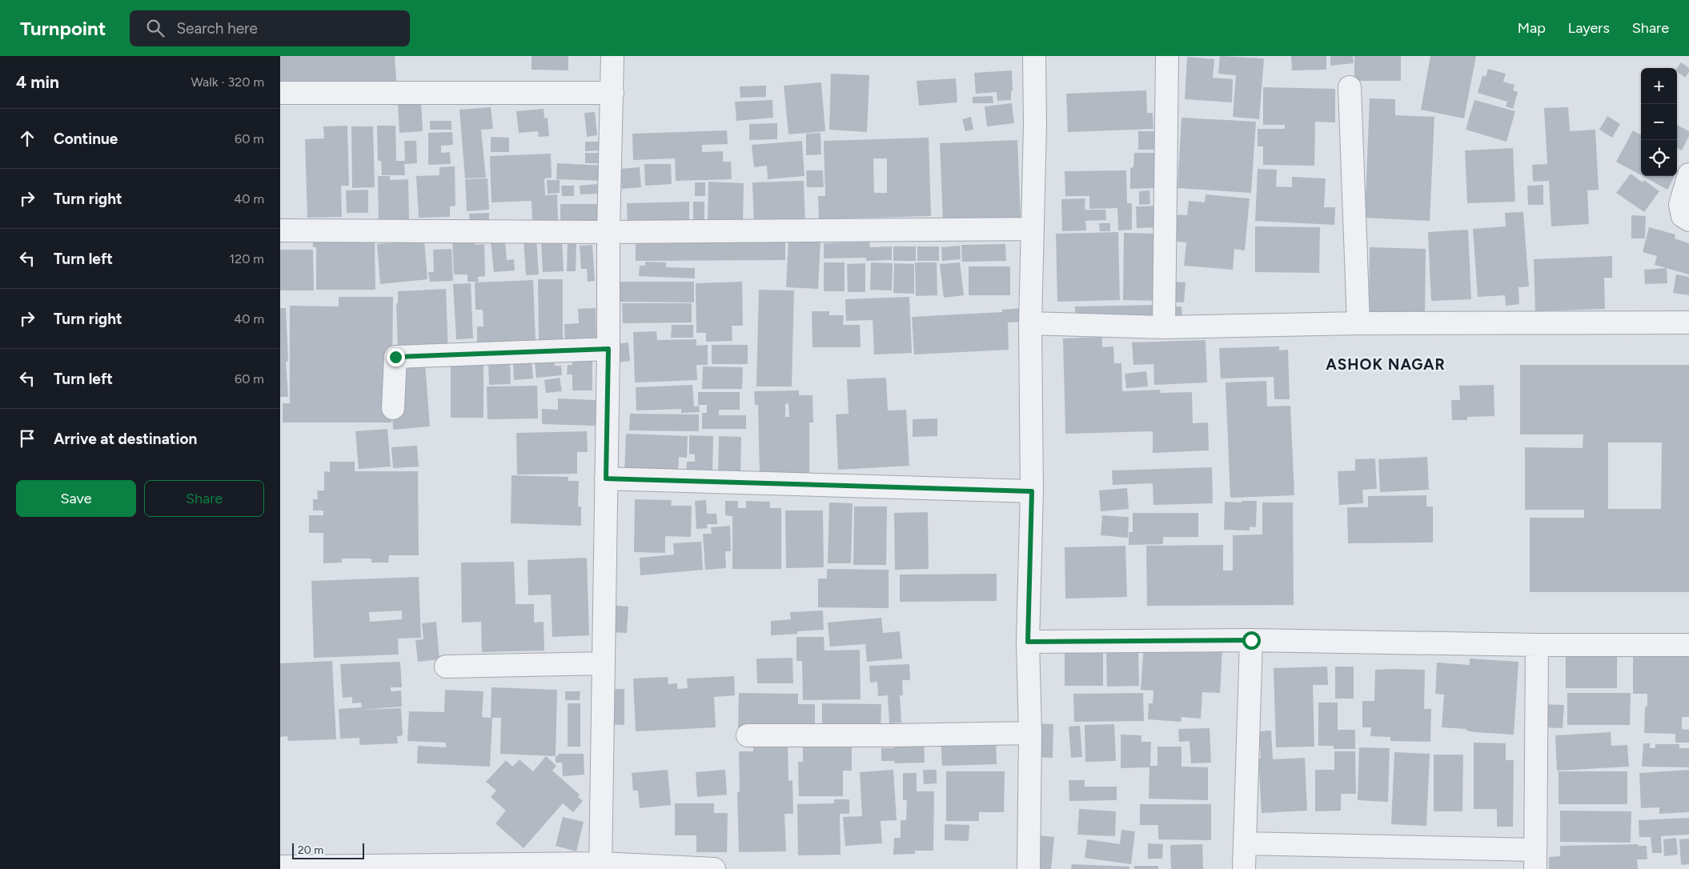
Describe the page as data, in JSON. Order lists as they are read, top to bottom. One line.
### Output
{"districts":["ASHOK NAGAR"],"scale_bar":"20 m","page":{"header":"Turnpoint","search":"Search here","nav":["Map","Layers","Share"],"heading":["4 min","Walk · 320 m"],"map_buttons":["+","−"],"list":[["Continue","60 m"],["Turn right","40 m"],["Turn left","120 m"],["Turn right","40 m"],["Turn left","60 m"],"Arrive at destination"],"buttons":["Save","Share"],"scale":"20 m"}}
